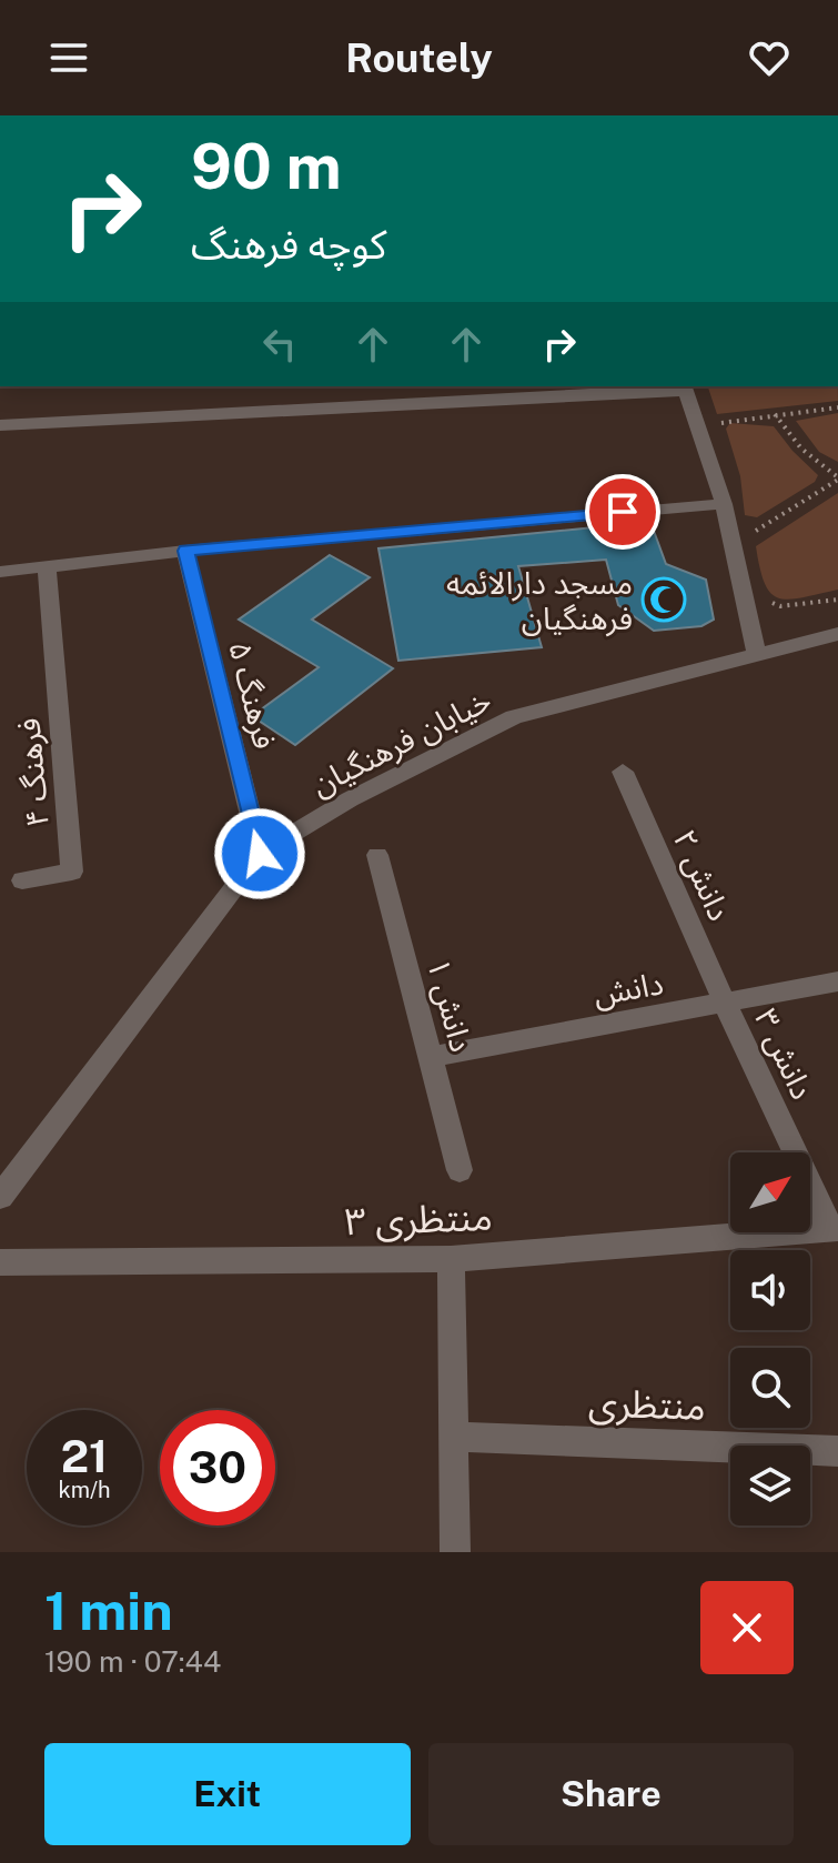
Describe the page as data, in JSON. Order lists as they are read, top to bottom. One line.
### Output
{"streets":{"street":["فرهنگ ۵","خیابان فرهنگیان","فرهنگ ۴","دانش ۲","دانش","دانش ۱","دانش ۳","منتظری ۳","منتظری"]},"crossings":[["فرهنگ ۵","خیابان فرهنگیان"],["دانش ۲","دانش"],["دانش ۲","دانش ۳"],["دانش","دانش ۱"],["دانش","دانش ۳"],["دانش ۳","منتظری ۳"]],"places":{"mosque":["مسجد دارالائمه فرهنگیان"]},"north":"top right","page":{"header":"Routely","turn":["90 m","کوچه فرهنگ"],"speed":"21 km/h","limit":"30","heading":["1 min","190 m · 07:44"],"buttons":["Exit","Share"]}}
